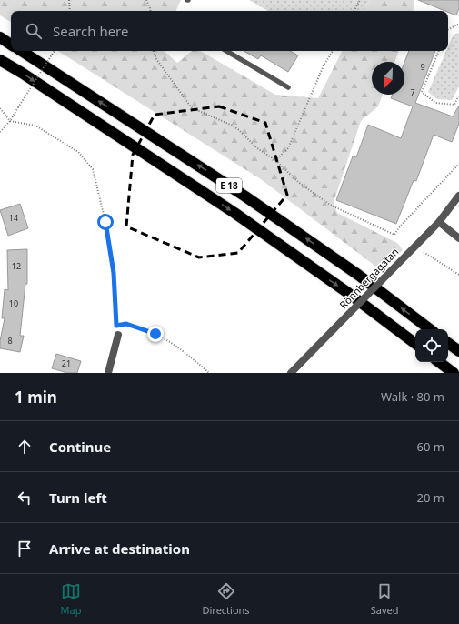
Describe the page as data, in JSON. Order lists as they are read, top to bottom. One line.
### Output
{"streets":{"highway":["E 18"],"street":["Rönnbergagatan"]},"house_numbers":["9","7","14","12","10","8","21"],"north":"bottom left","page":{"search":"Search here","heading":["1 min","Walk · 80 m"],"list":[["Continue","60 m"],["Turn left","20 m"],"Arrive at destination"],"nav":["Map","Directions","Saved"]}}
